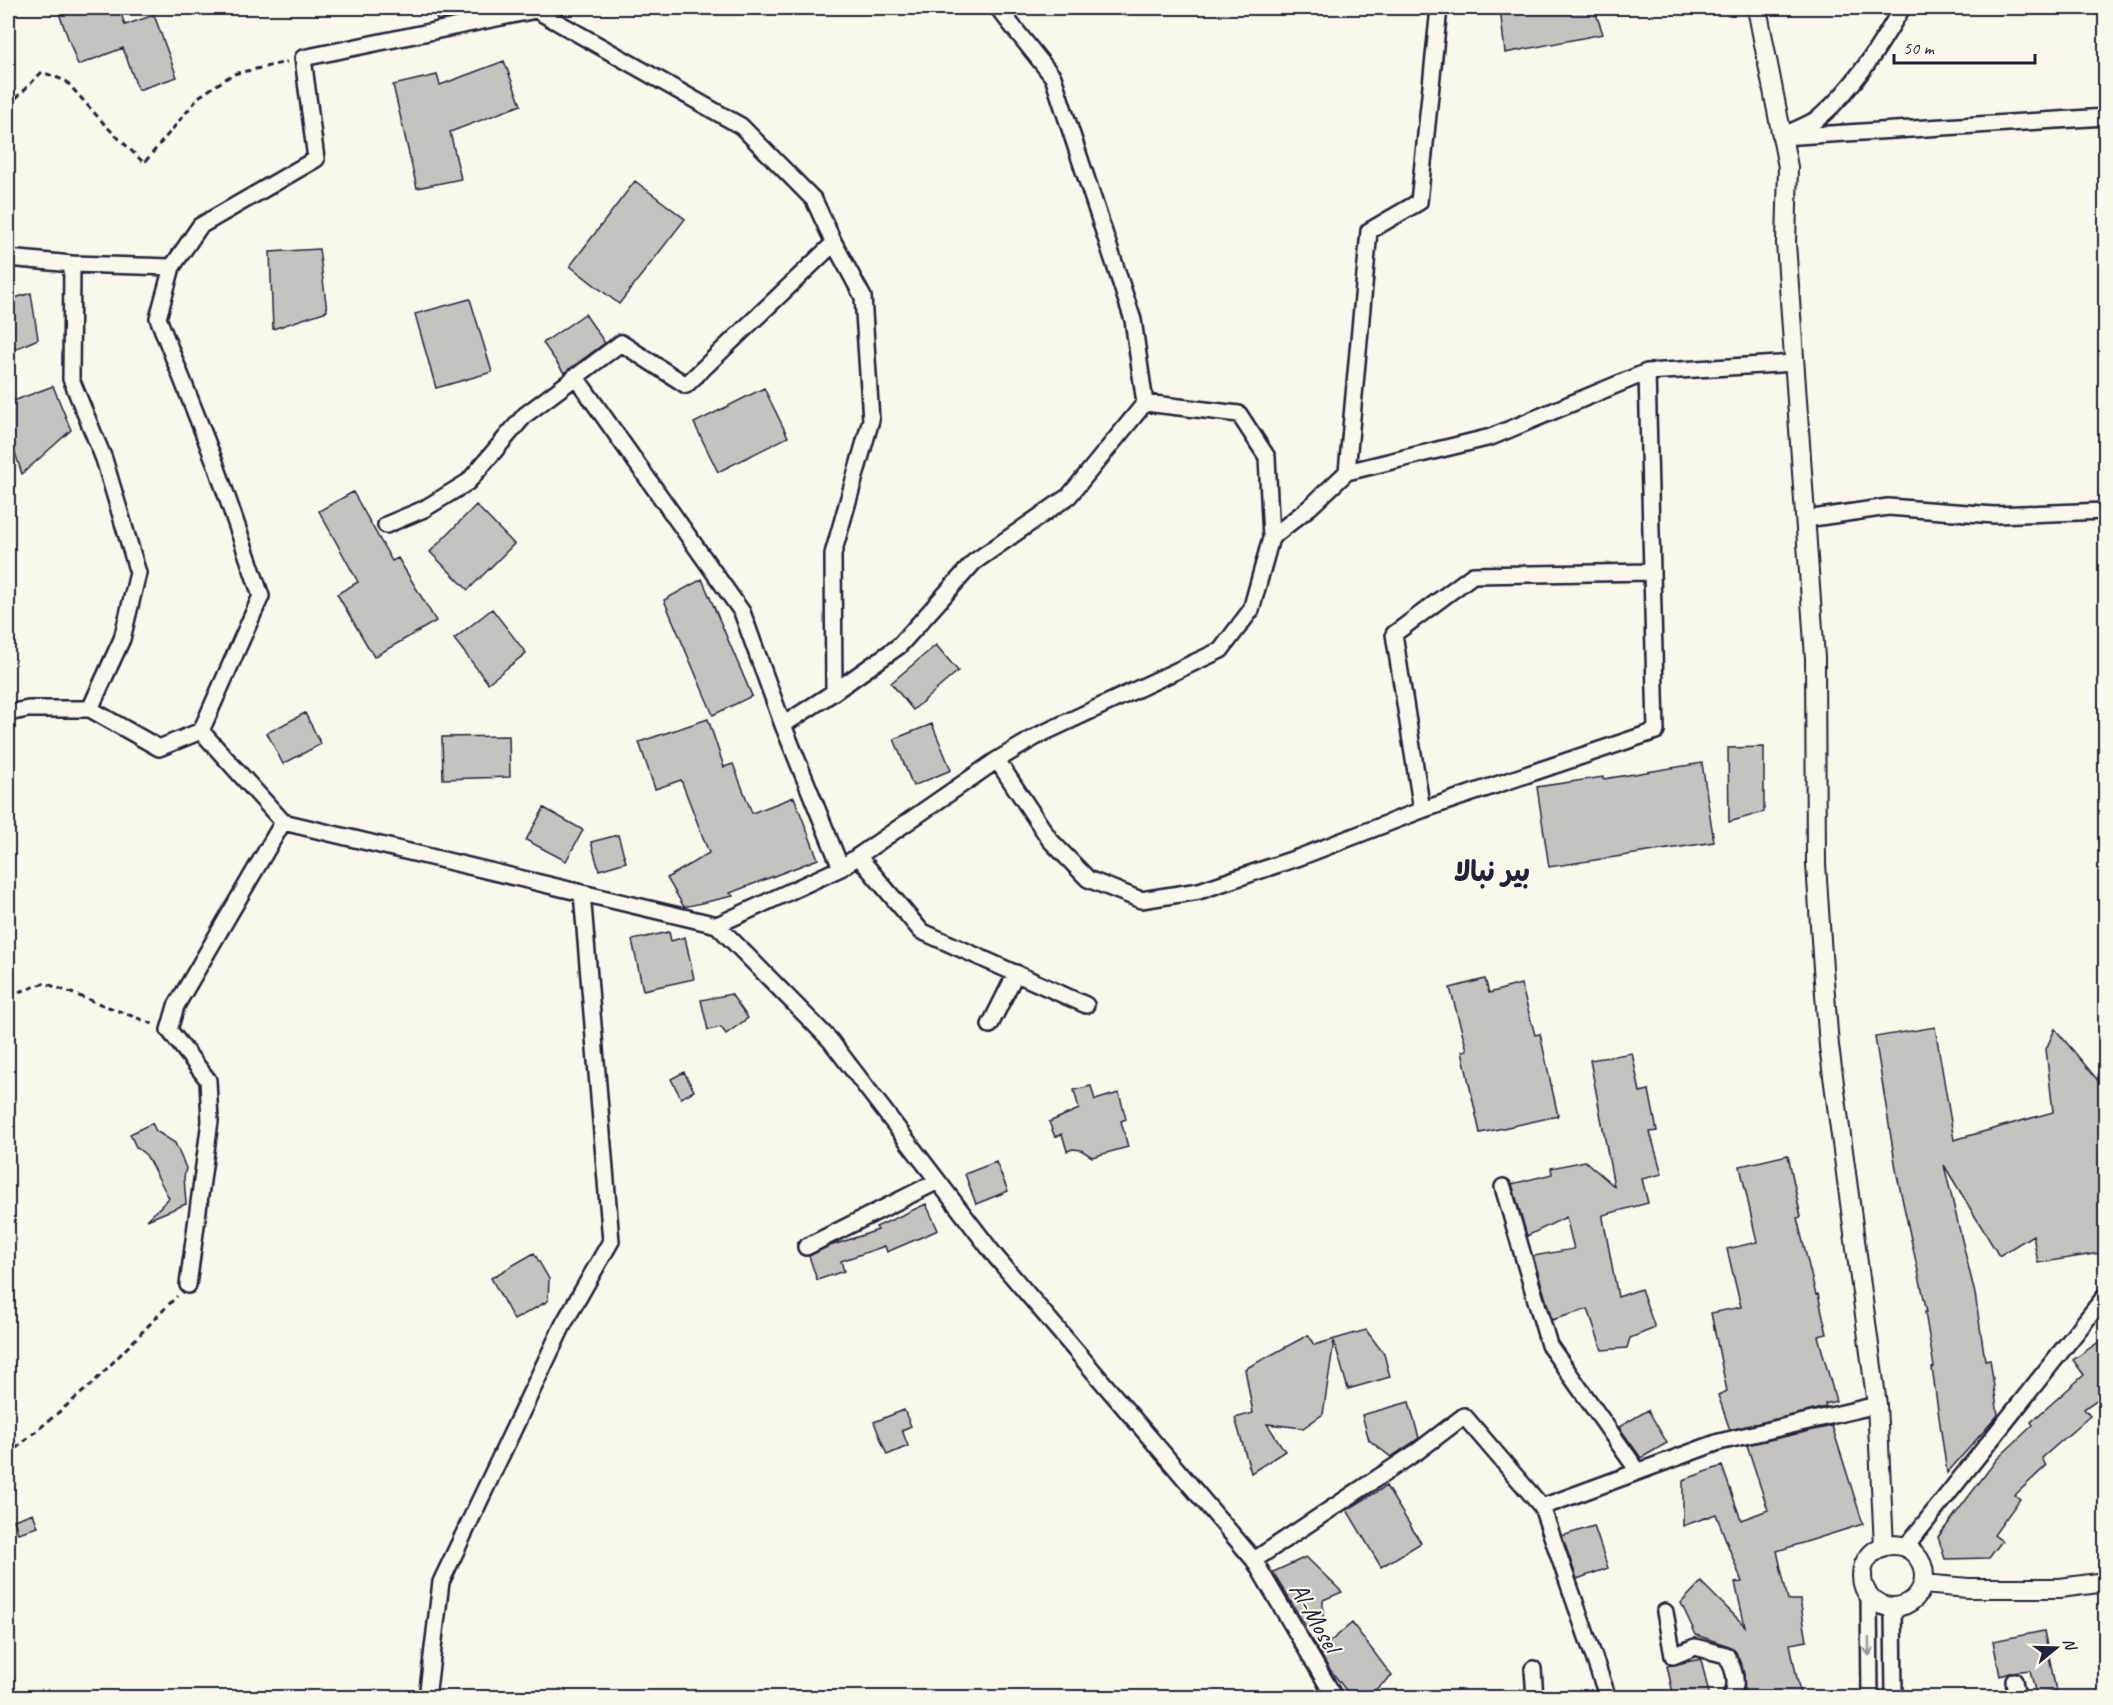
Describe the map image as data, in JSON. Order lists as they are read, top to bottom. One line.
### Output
{"streets":{"street":["Al-Mosel"]},"districts":["بير نبالا"],"scale_bar":"50 m","north":"right"}
